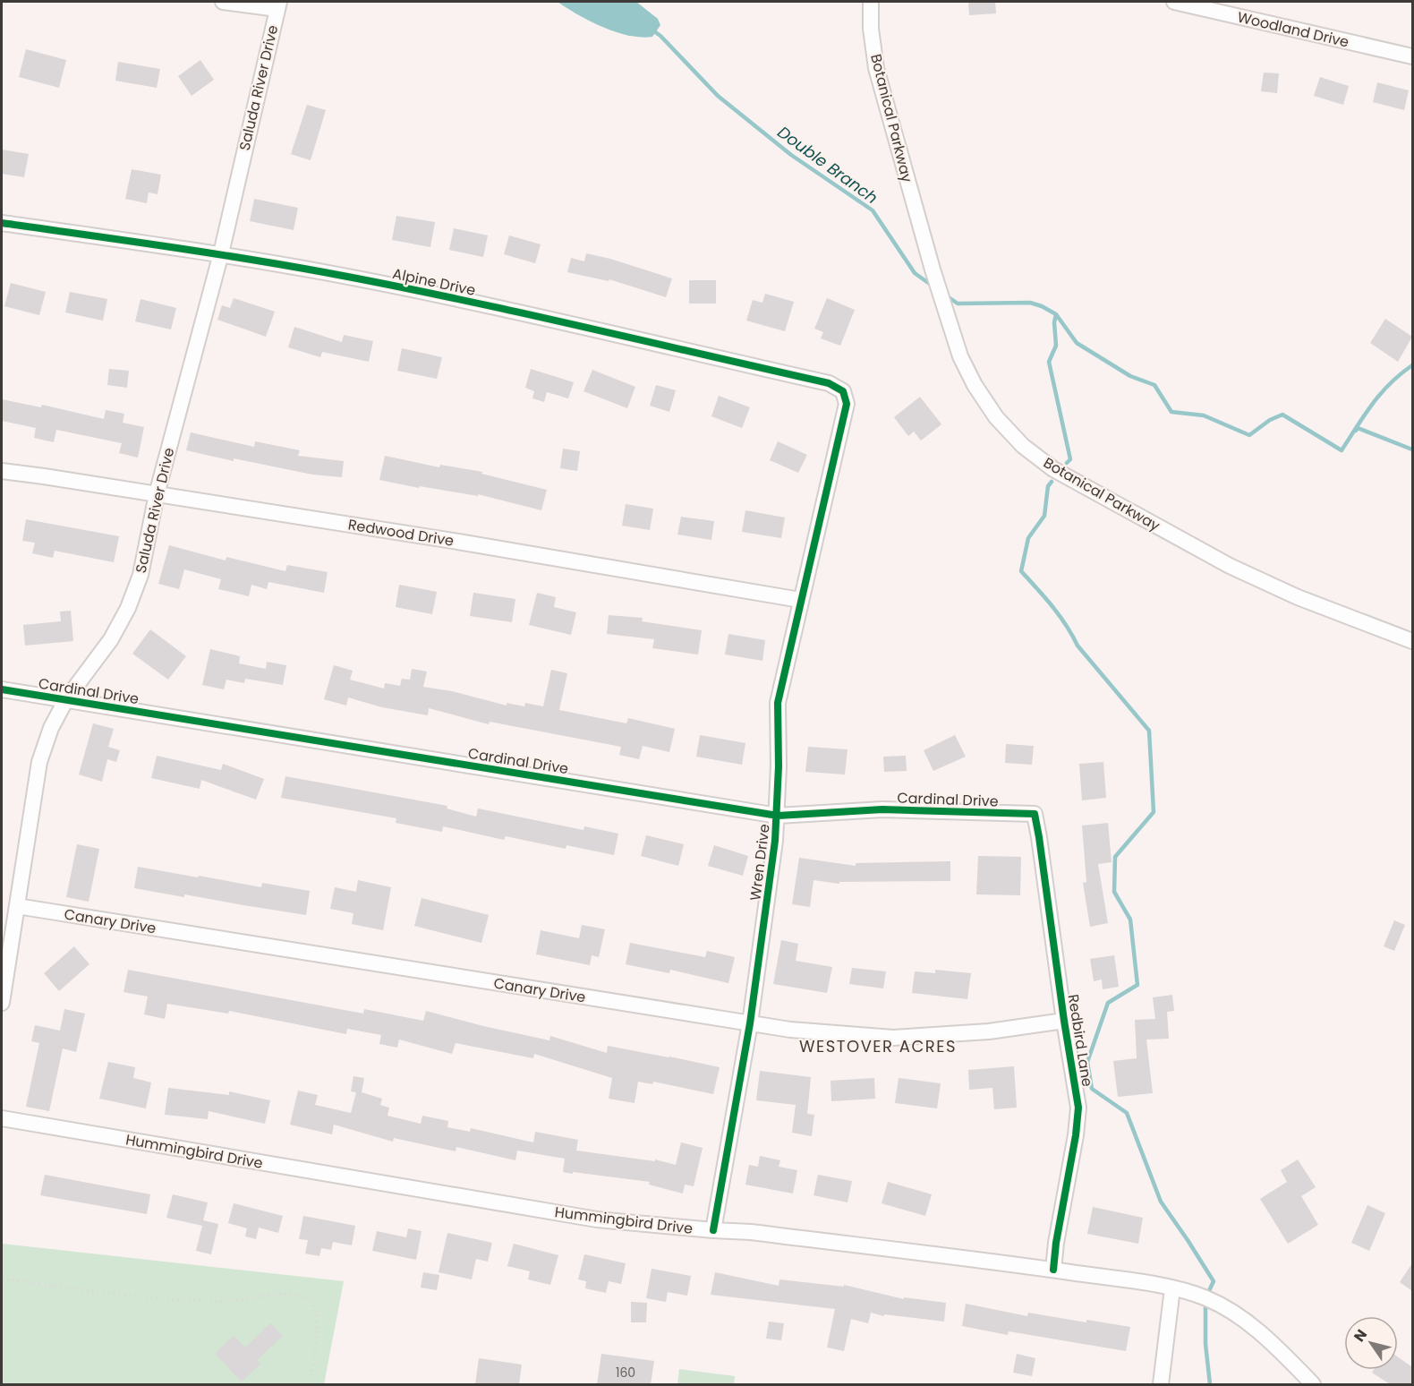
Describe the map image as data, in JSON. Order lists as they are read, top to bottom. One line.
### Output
{"streets":{"street":["Woodland Drive","Saluda River Drive","Botanical Parkway","Alpine Drive","Redwood Drive","Cardinal Drive","Wren Drive","Canary Drive","Redbird Lane","Hummingbird Drive"]},"crossings":[["Saluda River Drive","Alpine Drive"],["Saluda River Drive","Redwood Drive"],["Saluda River Drive","Cardinal Drive"],["Saluda River Drive","Canary Drive"],["Alpine Drive","Wren Drive"],["Redwood Drive","Wren Drive"],["Cardinal Drive","Wren Drive"],["Cardinal Drive","Redbird Lane"],["Wren Drive","Canary Drive"],["Wren Drive","Hummingbird Drive"],["Canary Drive","Redbird Lane"],["Redbird Lane","Hummingbird Drive"]],"districts":["WESTOVER ACRES"],"water":["Double Branch"],"house_numbers":["160"],"north":"top left"}
